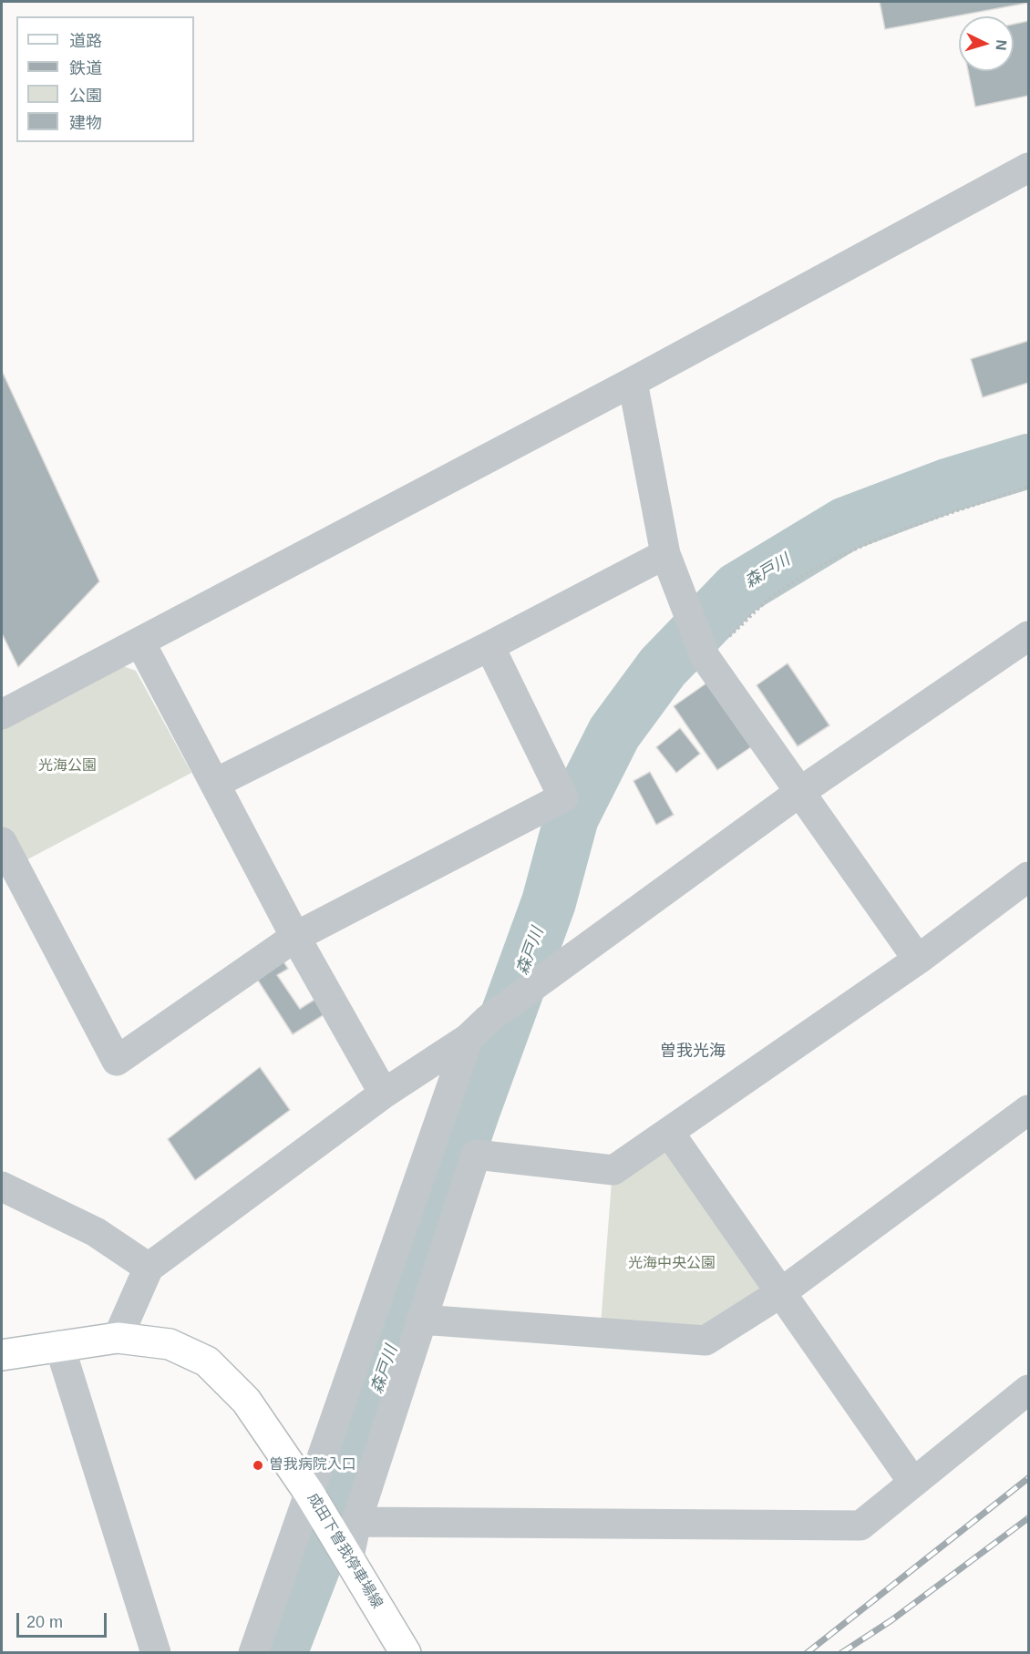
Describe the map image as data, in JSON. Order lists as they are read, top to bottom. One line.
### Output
{"streets":{"main road":["成田下曽我停車場線"]},"districts":["曽我光海"],"water":["森戸川"],"parks":["光海公園","光海中央公園"],"places":["曽我病院入口"],"legend":["道路","鉄道","公園","建物"],"scale_bar":"20 m","north":"right"}
